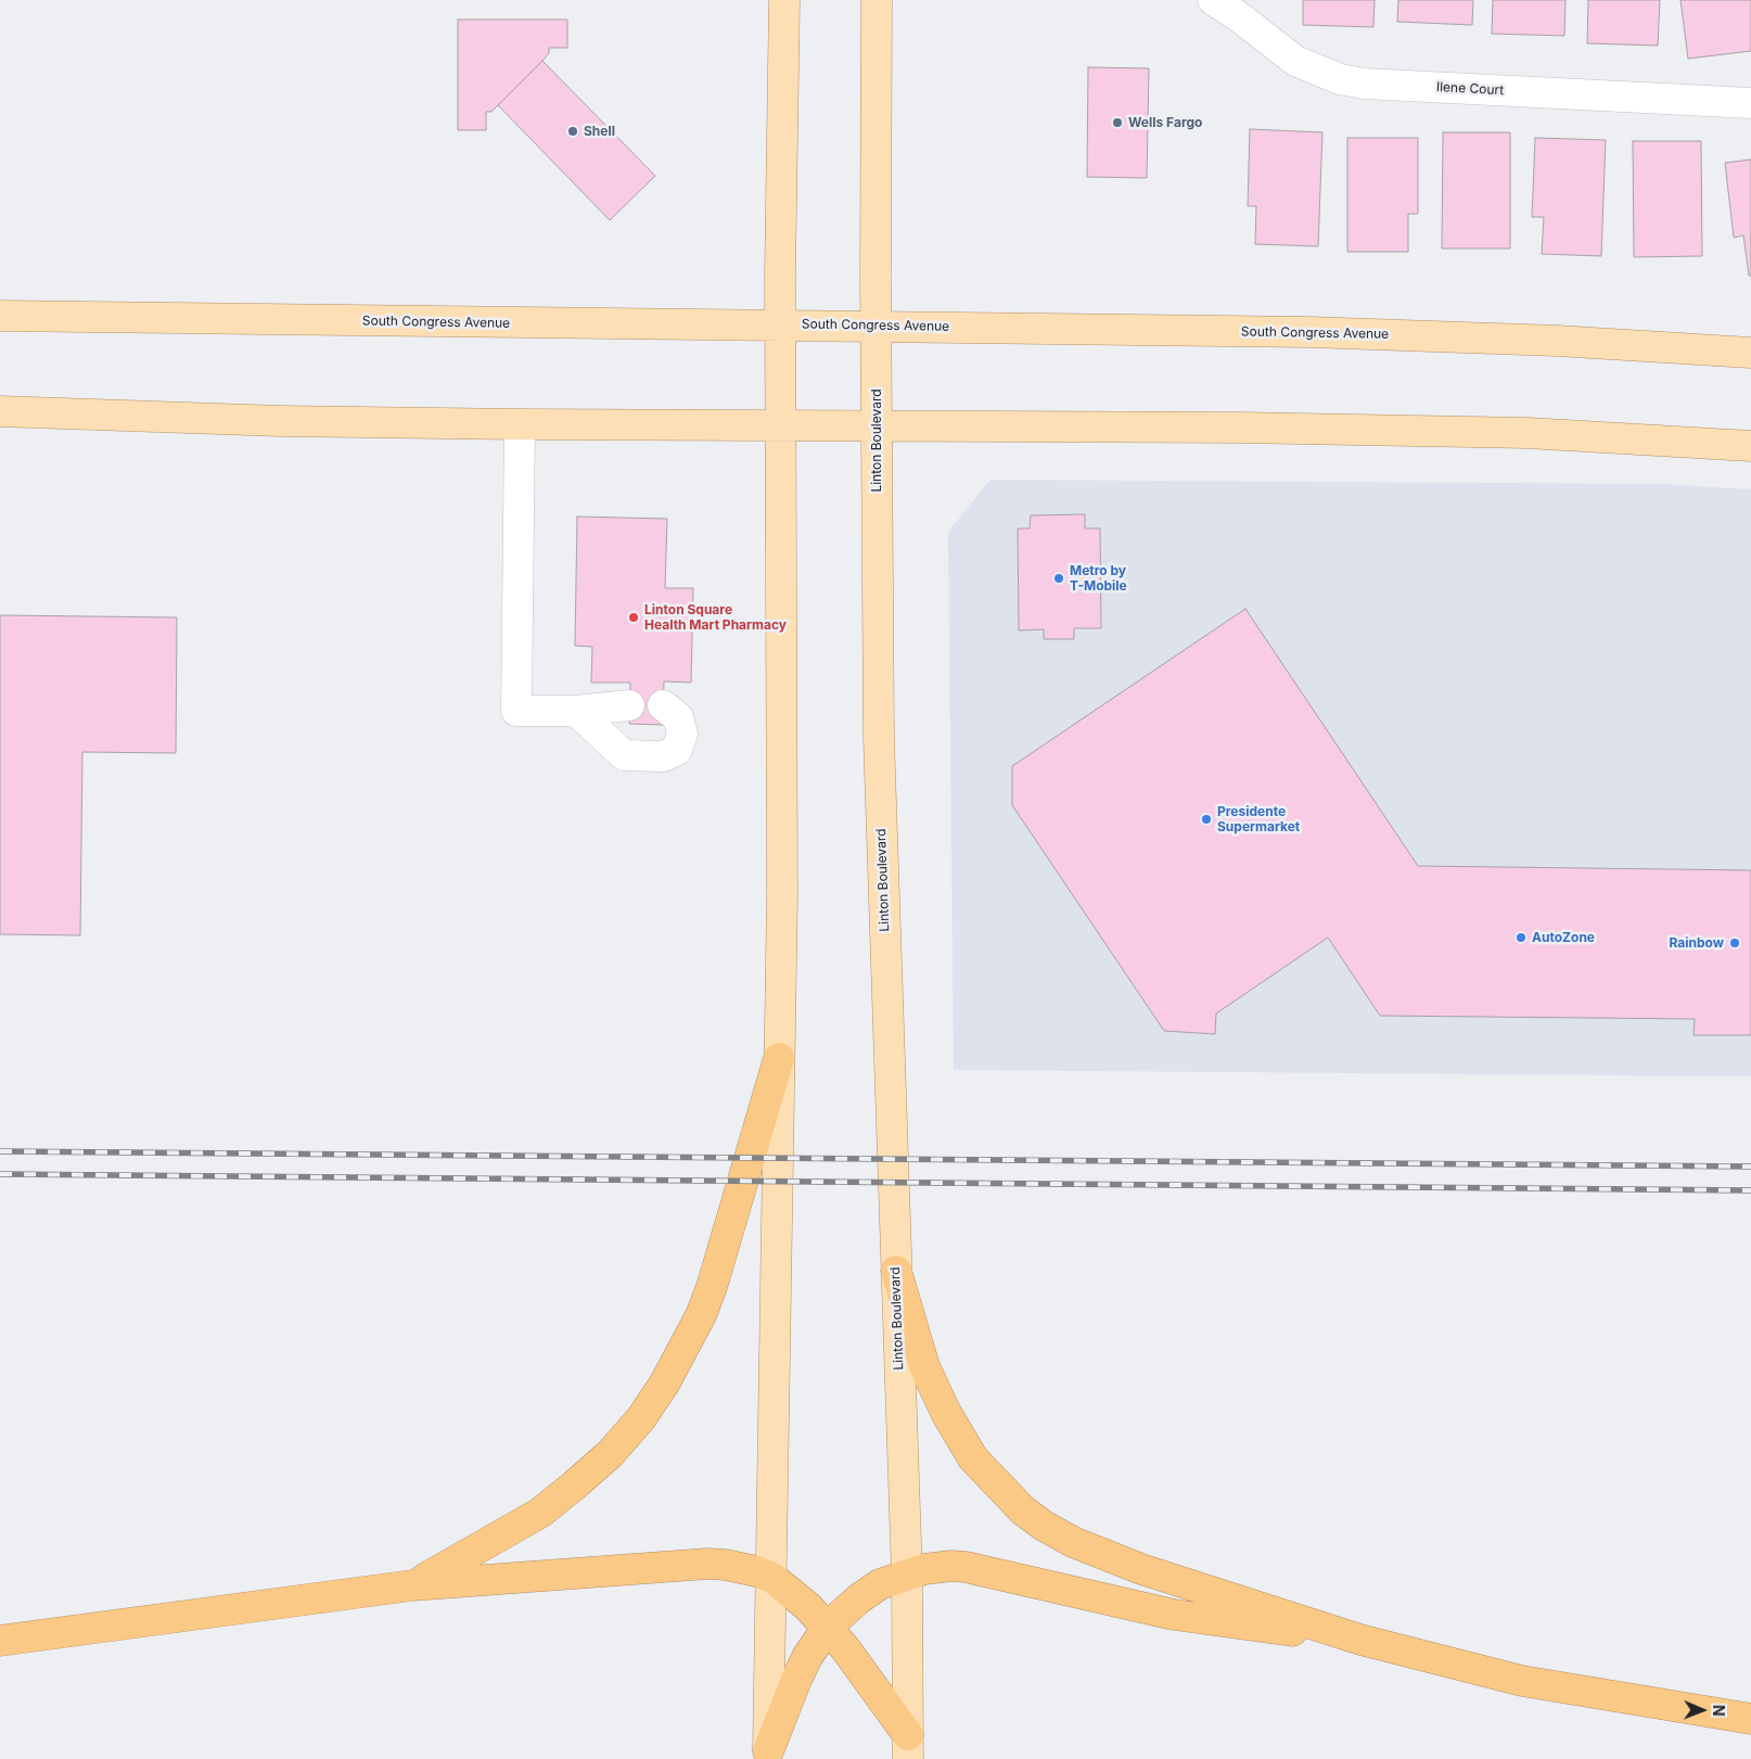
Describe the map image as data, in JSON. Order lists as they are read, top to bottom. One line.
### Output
{"streets":{"main road":["South Congress Avenue","Linton Boulevard"],"street":["Ilene Court"]},"crossings":[["South Congress Avenue","Linton Boulevard"]],"places":["Wells Fargo","Shell","Metro by T-Mobile","Linton Square Health Mart Pharmacy","Presidente Supermarket","AutoZone","Rainbow"],"north":"right"}
